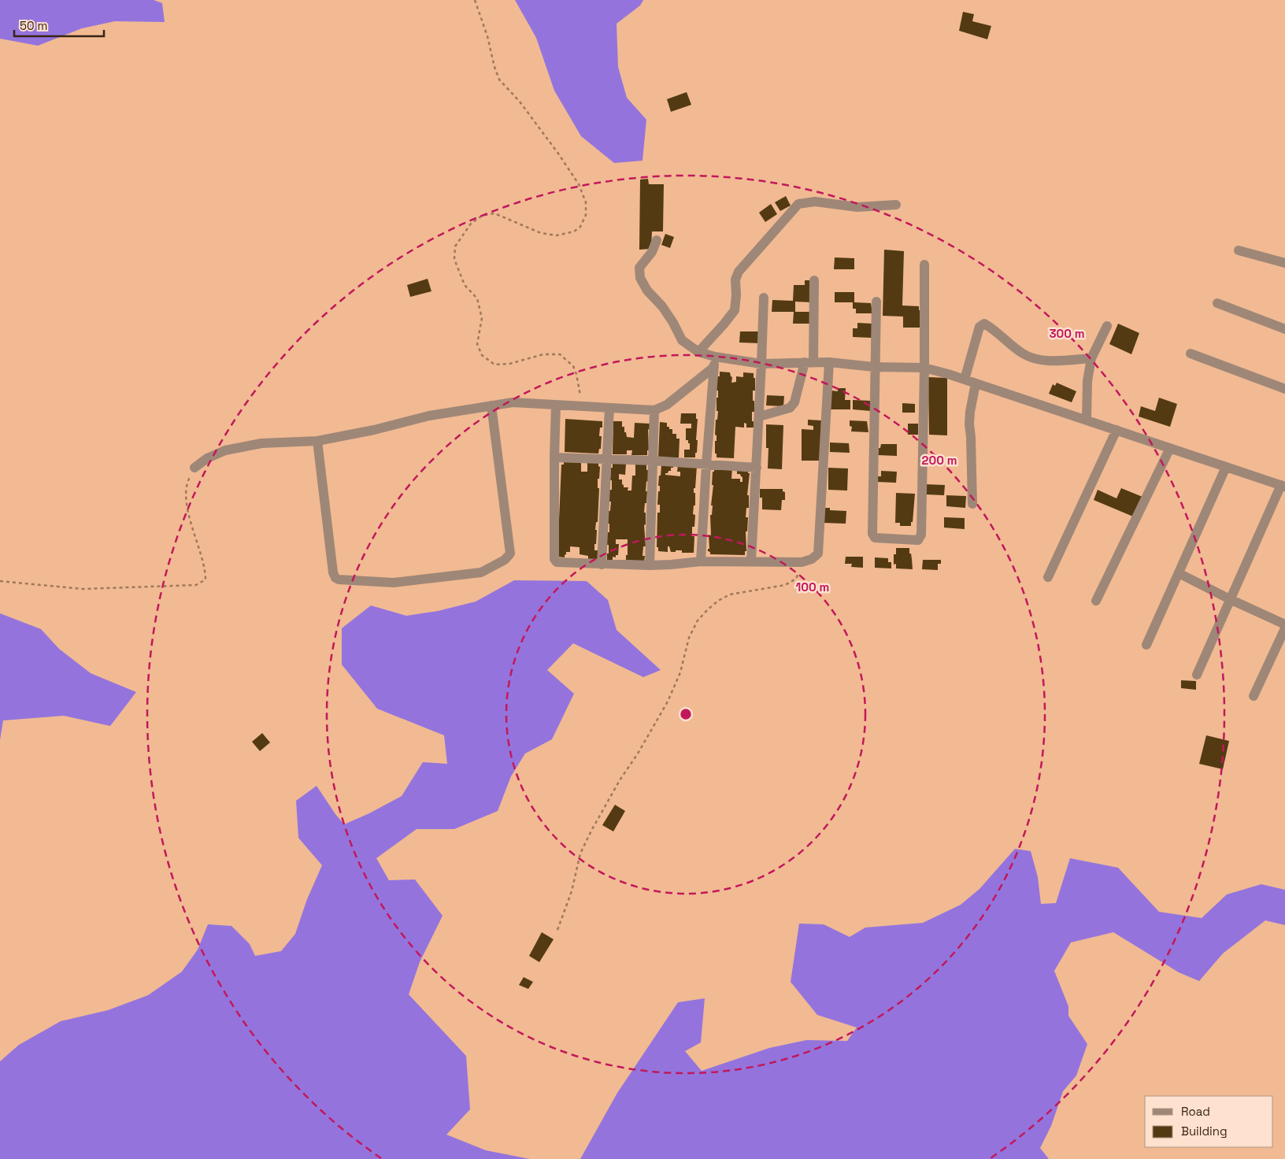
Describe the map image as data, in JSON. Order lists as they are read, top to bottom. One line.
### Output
{"legend":["Road","Building"],"scale_bar":"50 m","rings":["300 m","200 m","100 m"]}
